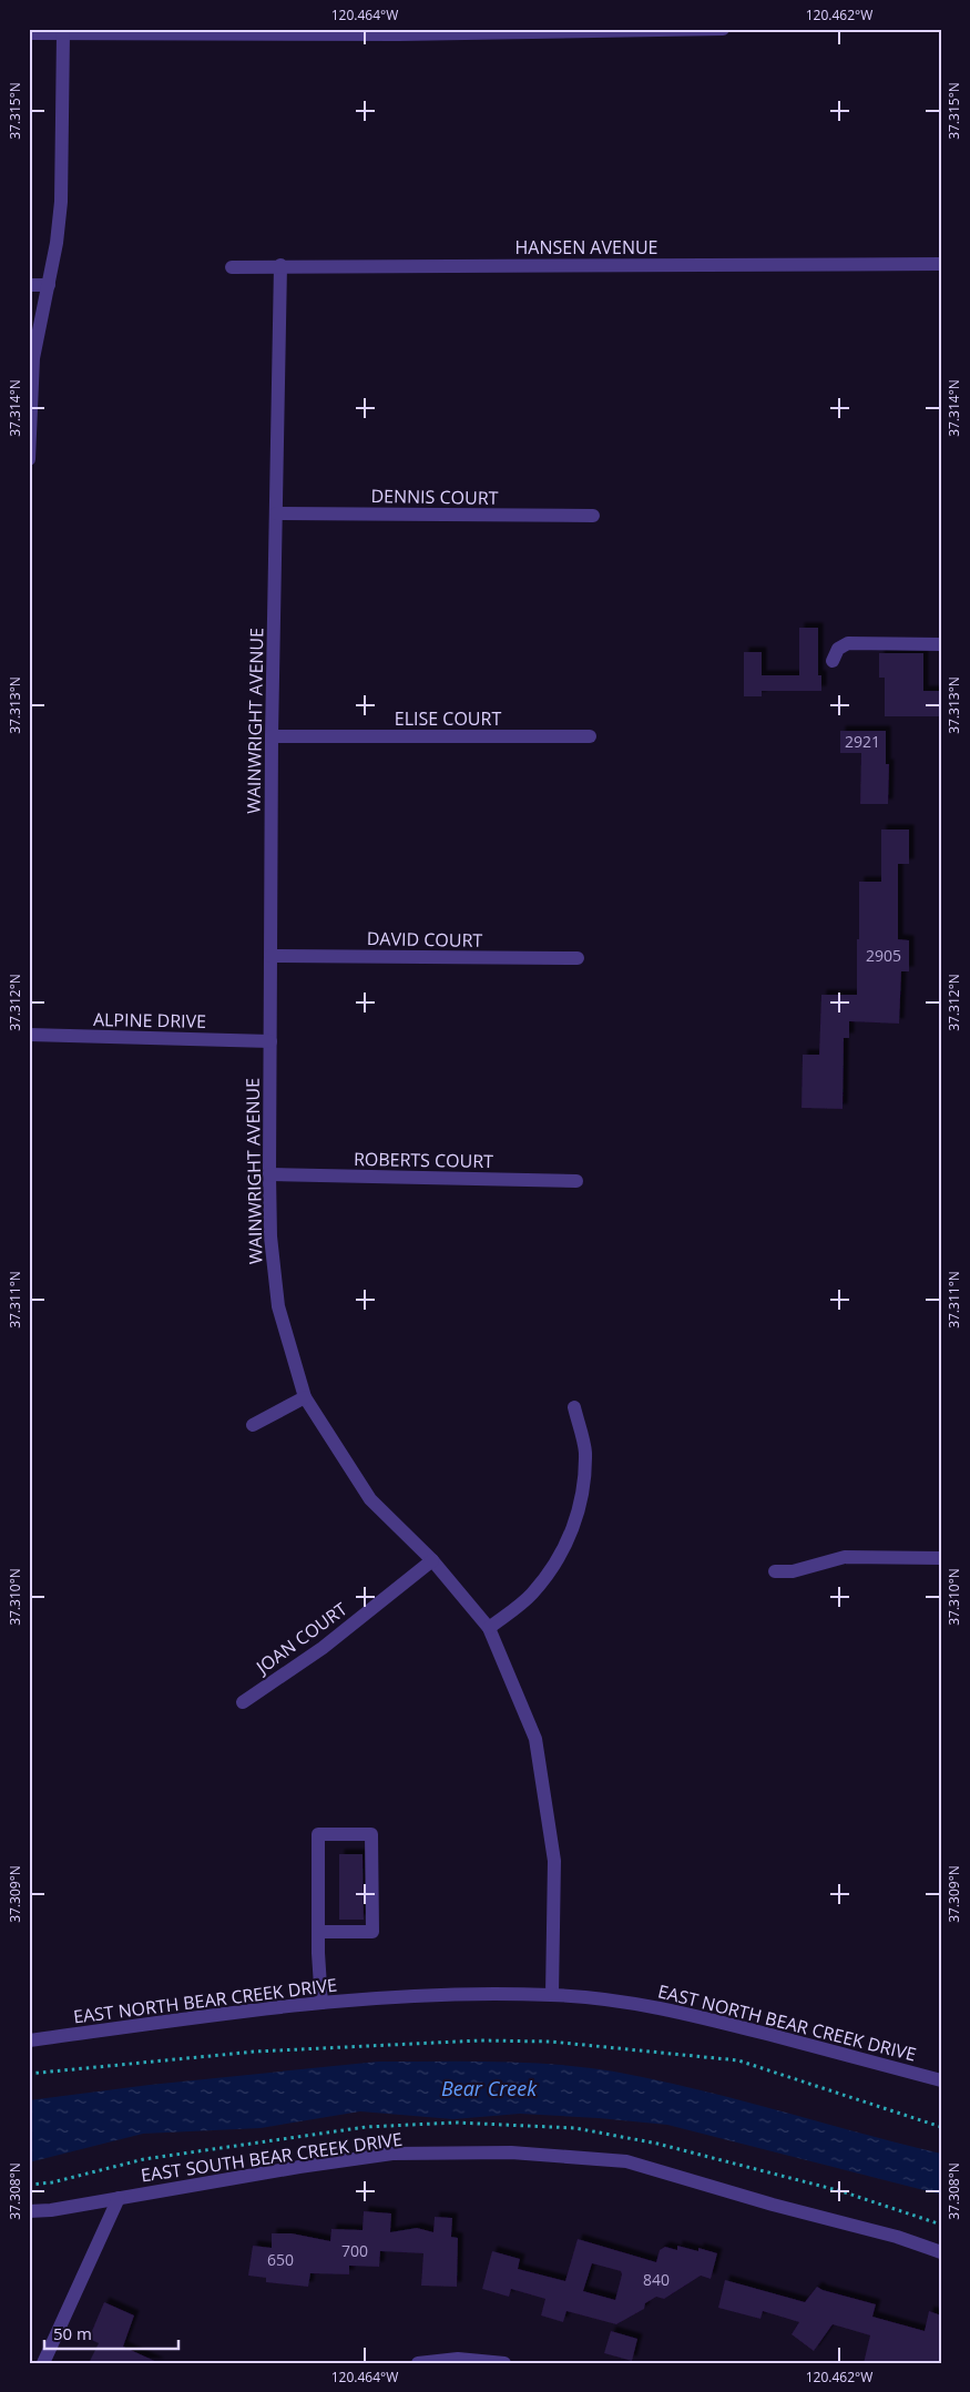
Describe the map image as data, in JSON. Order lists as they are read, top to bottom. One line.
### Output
{"streets":{"street":["HANSEN AVENUE","DENNIS COURT","ELISE COURT","WAINWRIGHT AVENUE","DAVID COURT","ALPINE DRIVE","ROBERTS COURT","JOAN COURT","EAST NORTH BEAR CREEK DRIVE","EAST SOUTH BEAR CREEK DRIVE"]},"crossings":[["HANSEN AVENUE","WAINWRIGHT AVENUE"],["DENNIS COURT","WAINWRIGHT AVENUE"],["ELISE COURT","WAINWRIGHT AVENUE"],["WAINWRIGHT AVENUE","DAVID COURT"],["WAINWRIGHT AVENUE","ALPINE DRIVE"],["WAINWRIGHT AVENUE","ROBERTS COURT"],["WAINWRIGHT AVENUE","JOAN COURT"],["WAINWRIGHT AVENUE","EAST NORTH BEAR CREEK DRIVE"]],"water":["Bear Creek"],"house_numbers":["2921","2905","700","650","840"],"scale_bar":"50 m","coordinates":["120.464°W","120.462°W","37.315°N","37.314°N","37.313°N","37.312°N","37.311°N","37.310°N","37.309°N","37.308°N"]}
